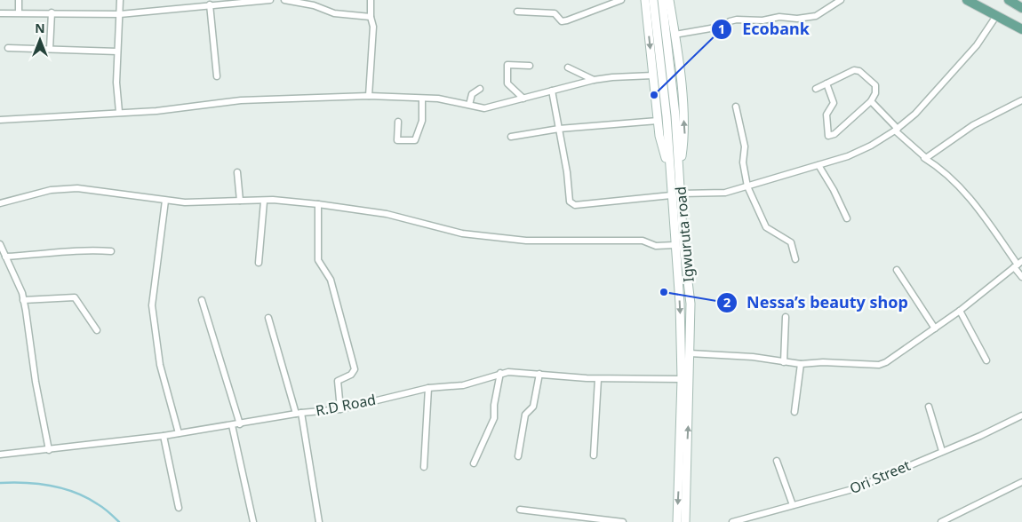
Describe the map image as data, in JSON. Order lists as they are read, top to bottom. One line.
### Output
{"streets":{"main road":["Igwuruta road"],"street":["R.D Road","Ori Street"]},"crossings":[["Igwuruta road","R.D Road"]],"places":["Ecobank","Nessa’s beauty shop"],"north":"top"}
